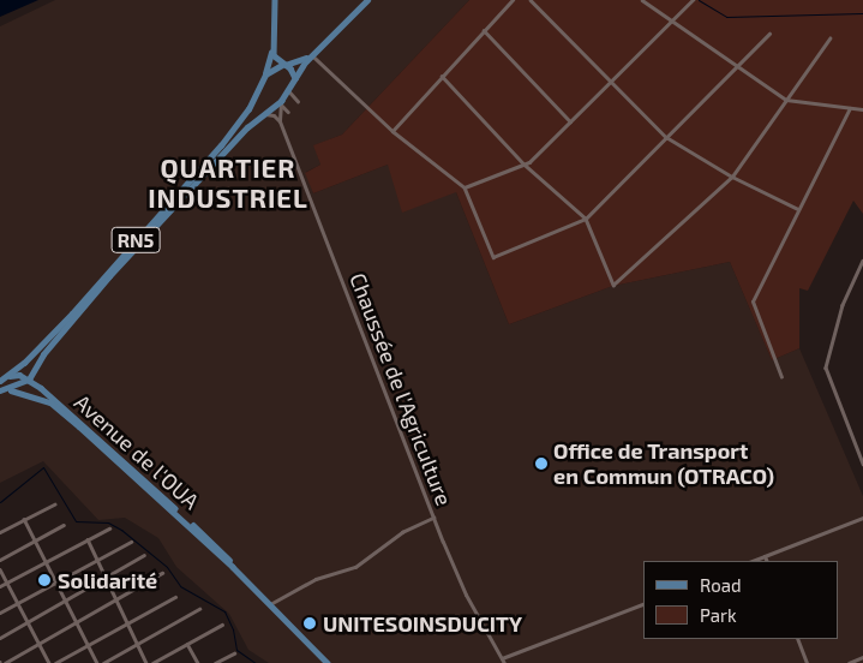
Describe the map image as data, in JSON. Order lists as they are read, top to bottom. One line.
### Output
{"streets":{"main road":["RN5","Avenue de l'OUA"],"street":["Chaussée de l'Agriculture"]},"crossings":[["RN5","Chaussée de l'Agriculture"],["RN5","Avenue de l'OUA"]],"districts":["QUARTIER INDUSTRIEL"],"places":["Office de Transport en Commun (OTRACO)","Solidarité","UNITESOINSDUCITY"],"legend":["Road","Park"]}
